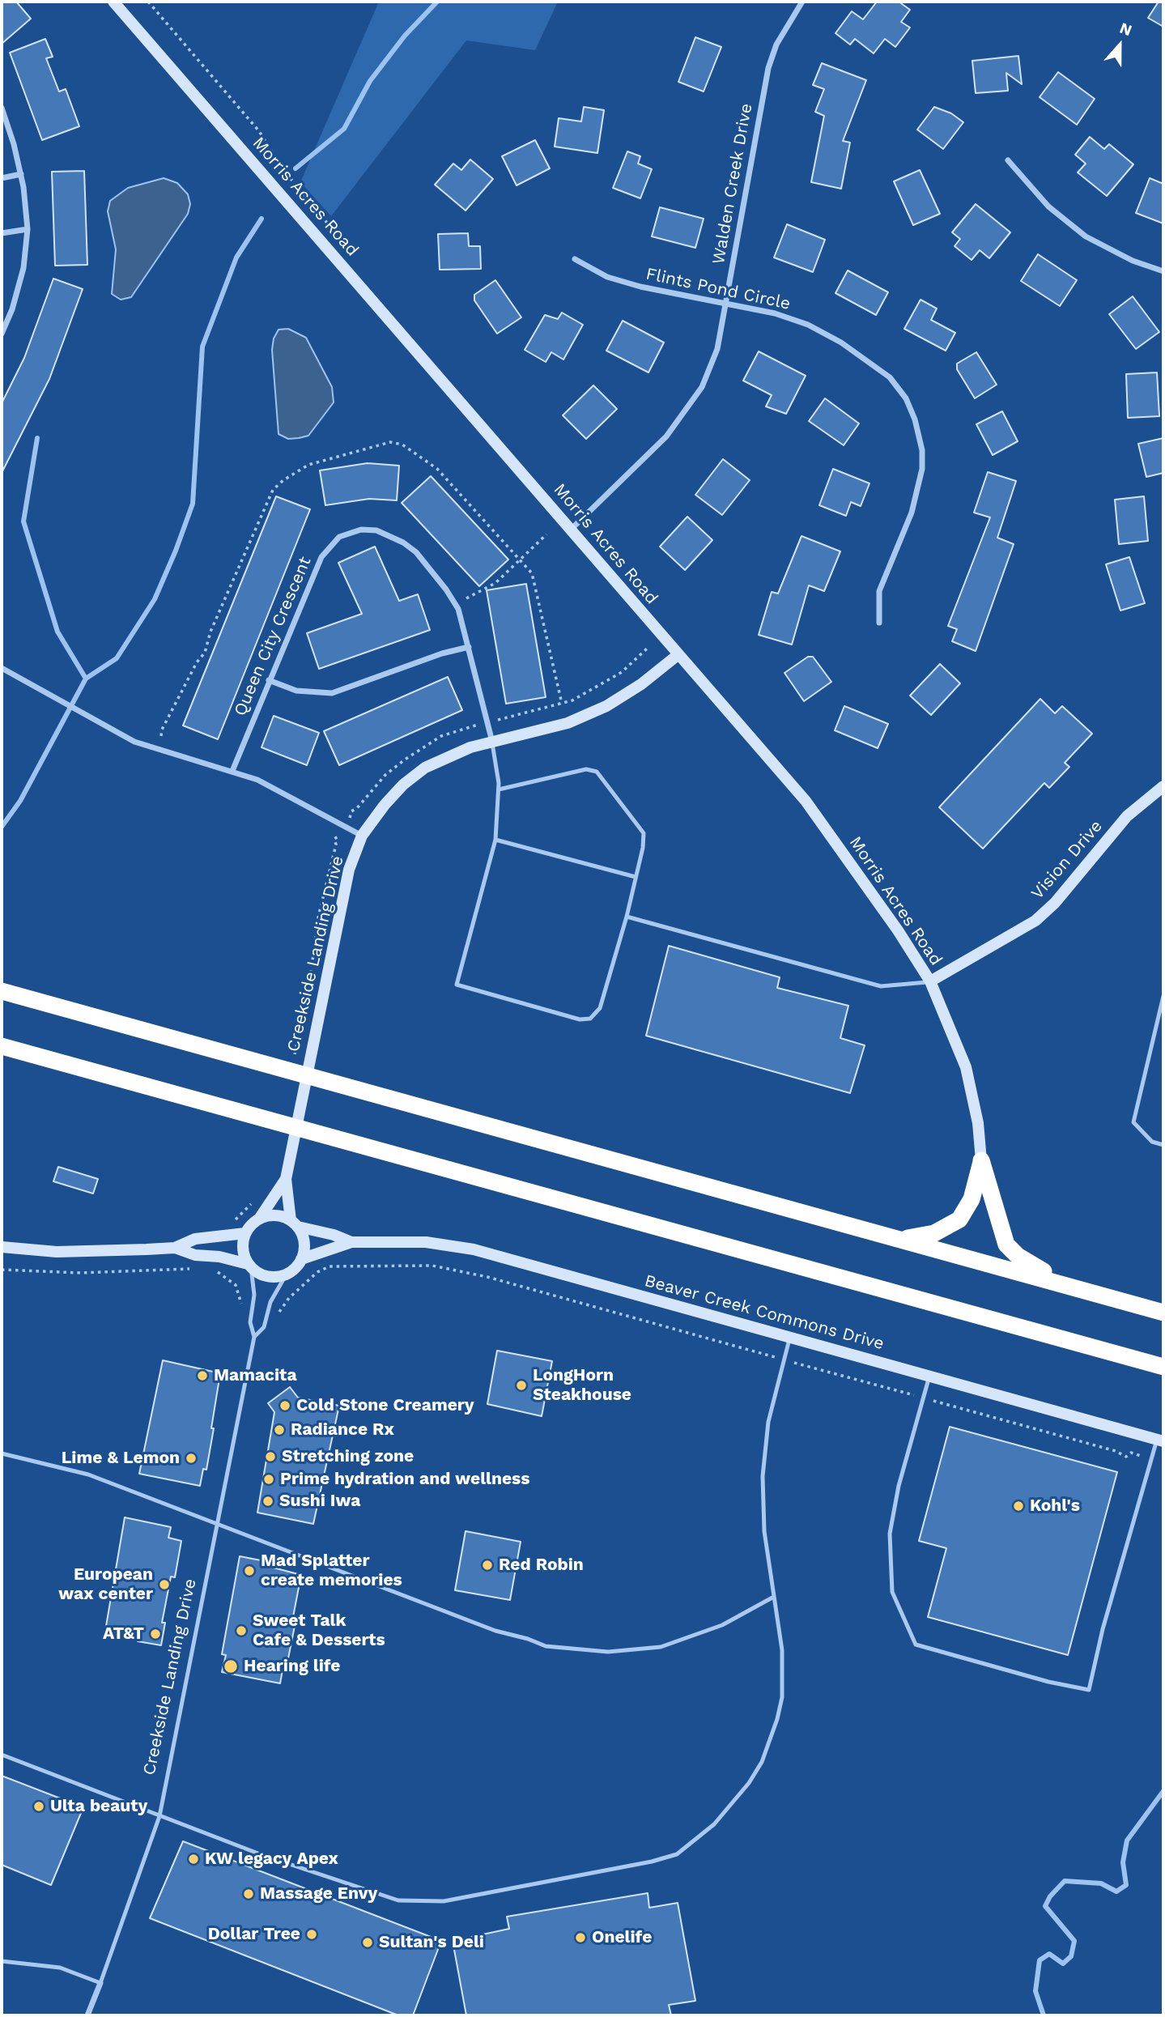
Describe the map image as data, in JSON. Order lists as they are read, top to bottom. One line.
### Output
{"streets":{"street":["Walden Creek Drive","Morris Acres Road","Flints Pond Circle","Queen City Crescent","Vision Drive","Creekside Landing Drive","Beaver Creek Commons Drive"]},"crossings":[["Walden Creek Drive","Morris Acres Road"],["Walden Creek Drive","Flints Pond Circle"],["Morris Acres Road","Vision Drive"],["Morris Acres Road","Creekside Landing Drive"],["Queen City Crescent","Creekside Landing Drive"],["Creekside Landing Drive","Beaver Creek Commons Drive"]],"places":["Mamacita","LongHorn Steakhouse","Cold Stone Creamery","Radiance Rx","Stretching zone","Lime & Lemon","Prime hydration and wellness","Sushi Iwa","Kohl's","Red Robin","Mad Splatter create memories","European wax center","Sweet Talk Cafe & Desserts","AT&T","Hearing life","Ulta beauty","KW legacy Apex","Massage Envy","Dollar Tree","Onelife","Sultan's Deli"],"north":"top"}
